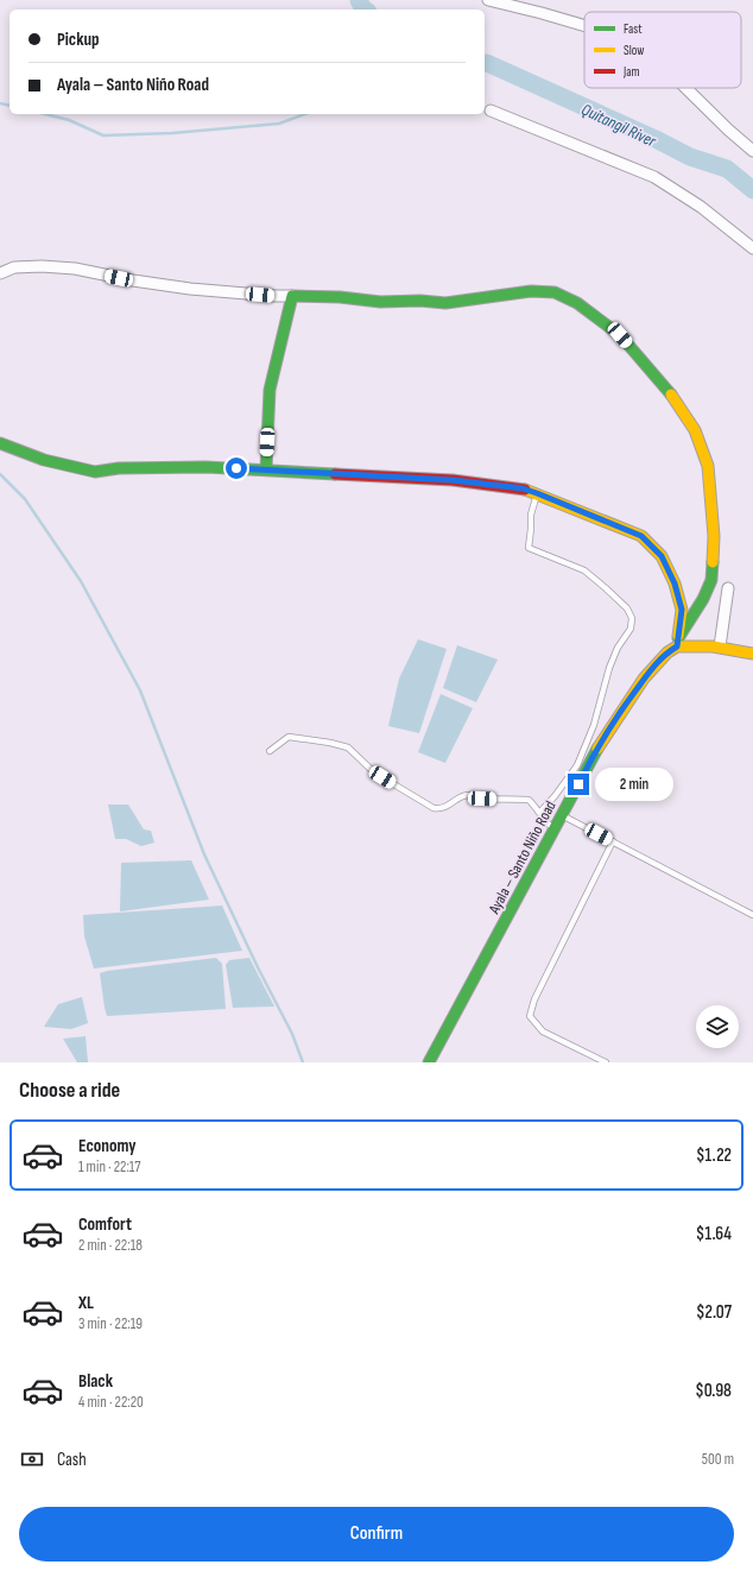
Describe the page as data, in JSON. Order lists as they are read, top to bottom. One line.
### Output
{"streets":{"street":["Ayala – Santo Niño Road"]},"water":["Quitangil River"],"legend":["Fast","Slow","Jam"],"page":{"banner":["Pickup","Ayala – Santo Niño Road"],"bubble":"2 min","heading":"Choose a ride","list":[{"name":"Economy","note":"1 min · 22:17","value":"$1.22"},{"name":"Comfort","note":"2 min · 22:18","value":"$1.64"},{"name":"XL","note":"3 min · 22:19","value":"$2.07"},{"name":"Black","note":"4 min · 22:20","value":"$0.98"}],"pay":["Cash","500 m"],"buttons":"Confirm"}}
